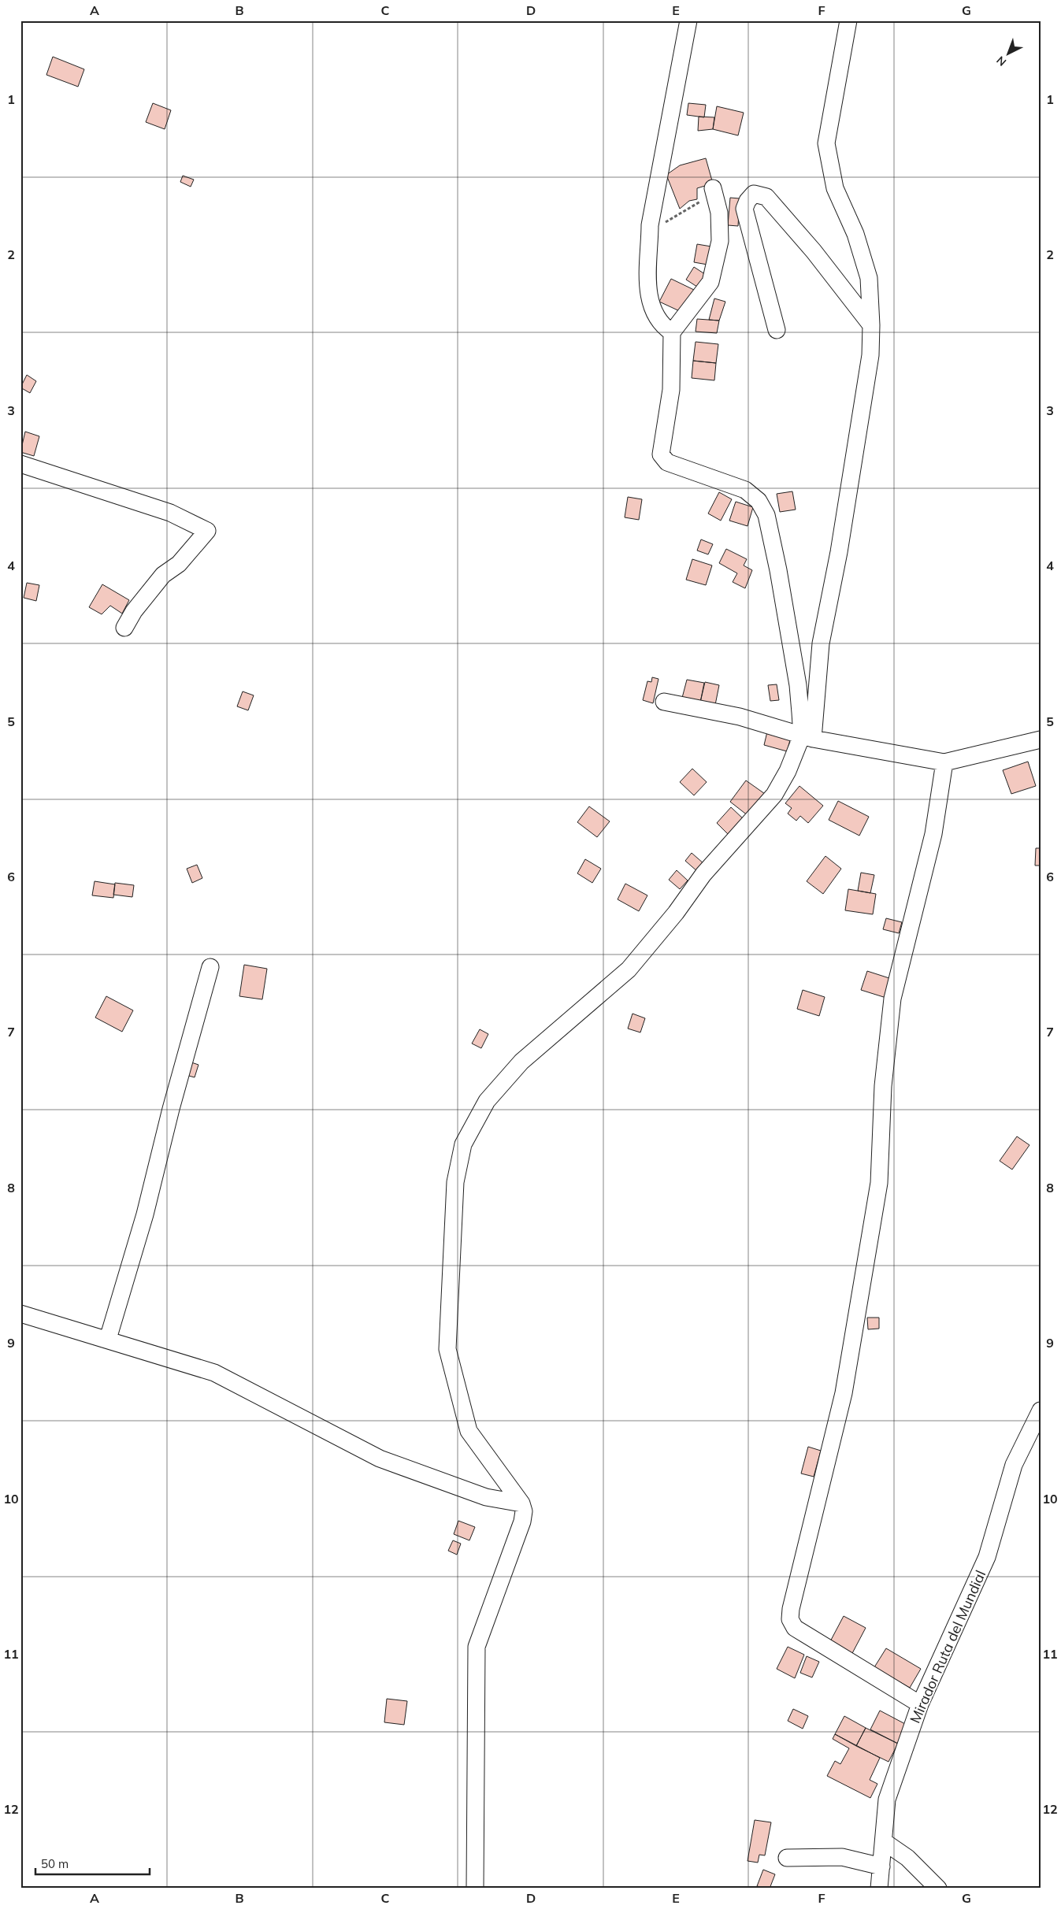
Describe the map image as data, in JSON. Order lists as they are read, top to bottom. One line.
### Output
{"streets":{"street":["Mirador Ruta del Mundial"]},"scale_bar":"50 m","north":"bottom left","grid":{"columns":["A","B","C","D","E","F","G"],"rows":["1","2","3","4","5","6","7","8","9","10","11","12"]}}
